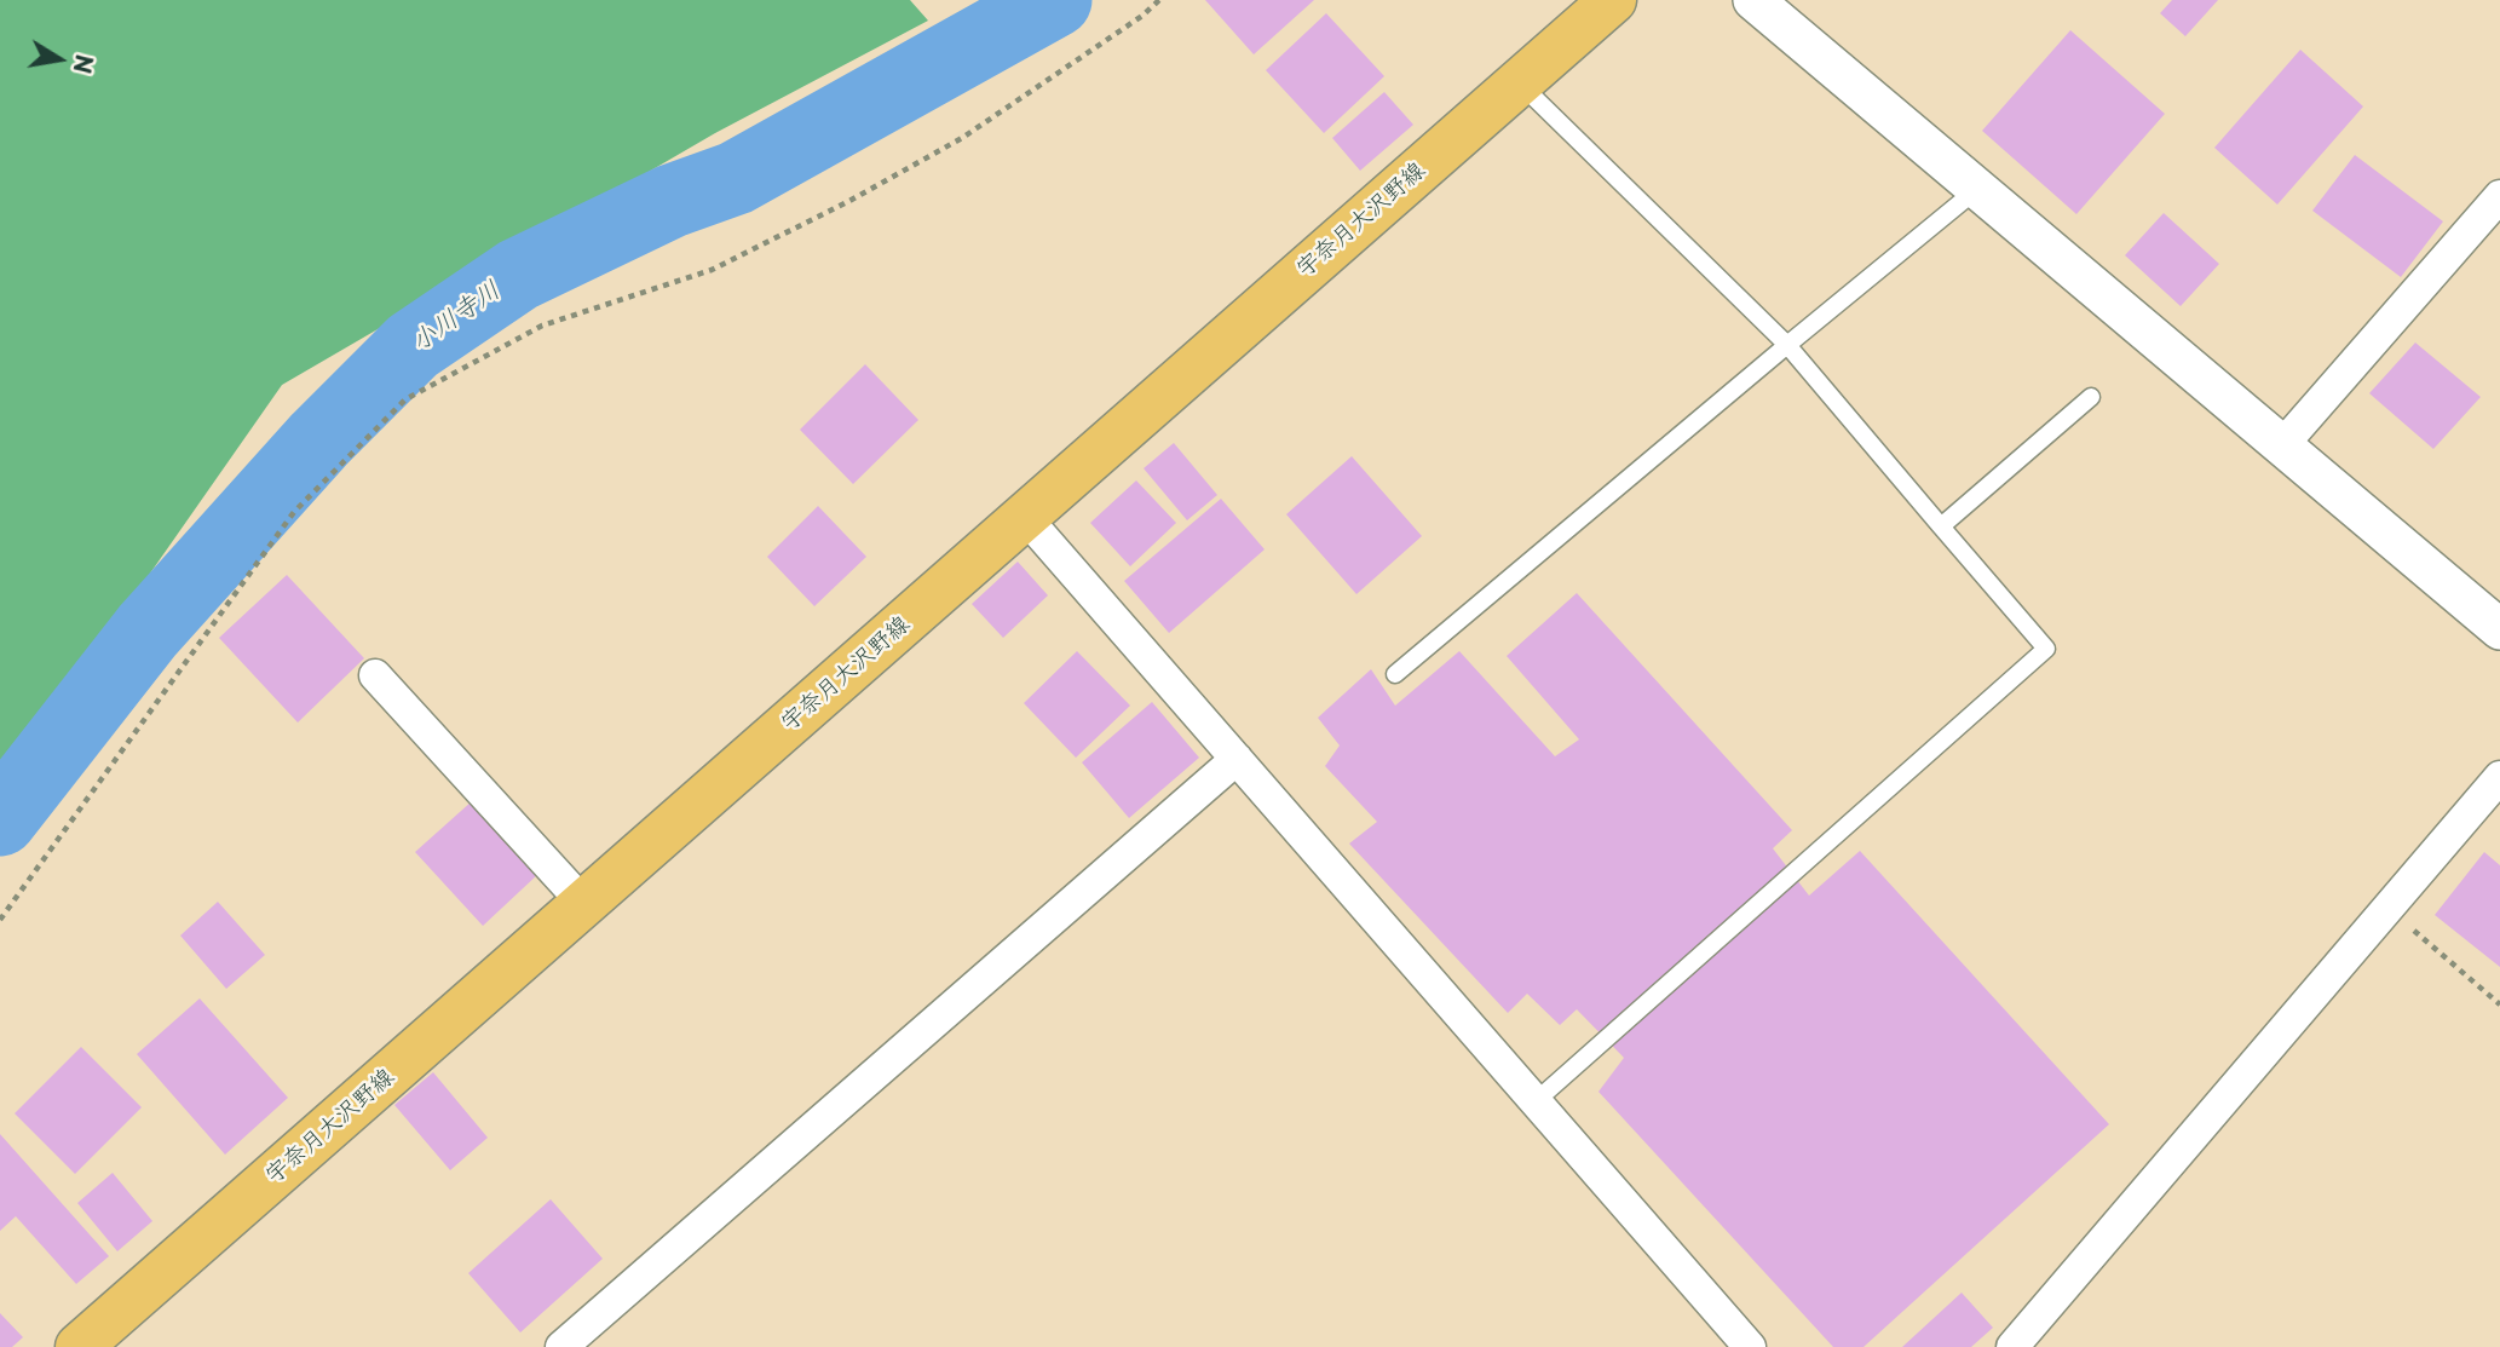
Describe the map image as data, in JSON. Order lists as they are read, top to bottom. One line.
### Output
{"streets":{"main road":["宇奈月大沢野線"]},"water":["小川寺川"],"north":"right"}
